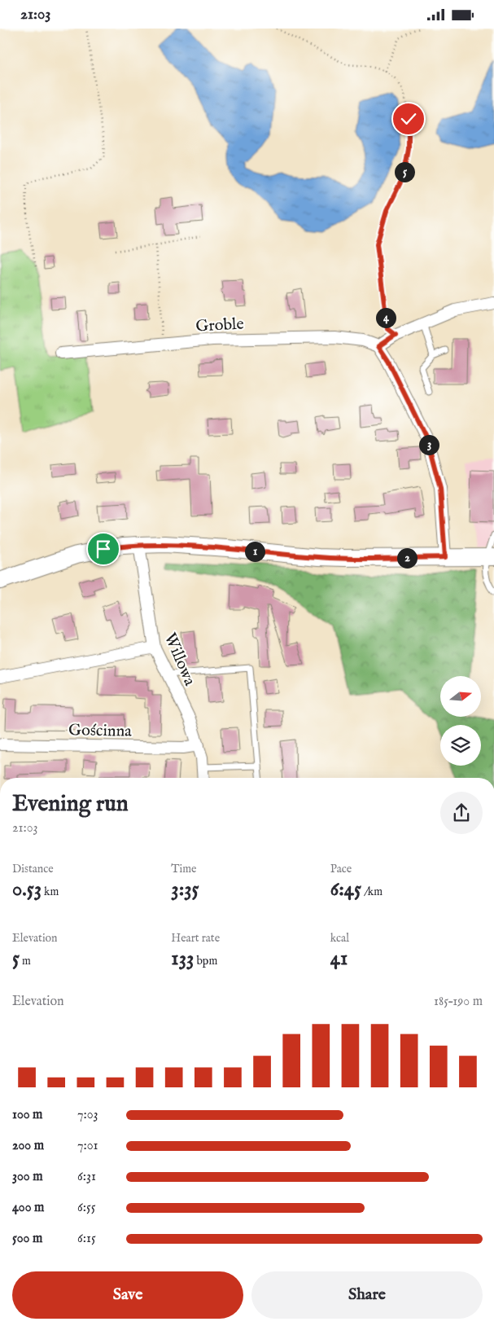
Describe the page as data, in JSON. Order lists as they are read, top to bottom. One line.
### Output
{"streets":{"street":["Groble","Willowa","Gościnna"]},"crossings":[["Willowa","Gościnna"]],"north":"right","page":{"status":"21:03","pins":["5","4","3","1","2"],"heading":["Evening run","21:03"],"stats":[["Distance","0.53 km"],["Time","3:35"],["Pace","6:45 /km"],["Elevation","5 m"],["Heart rate","133 bpm"],["kcal","41"]],"chart":["Elevation","185–190 m"],"list":[{"name":"100 m","note":"7:03"},{"name":"200 m","note":"7:01"},{"name":"300 m","note":"6:31"},{"name":"400 m","note":"6:55"},{"name":"500 m","note":"6:15"}],"buttons":["Save","Share"]}}
